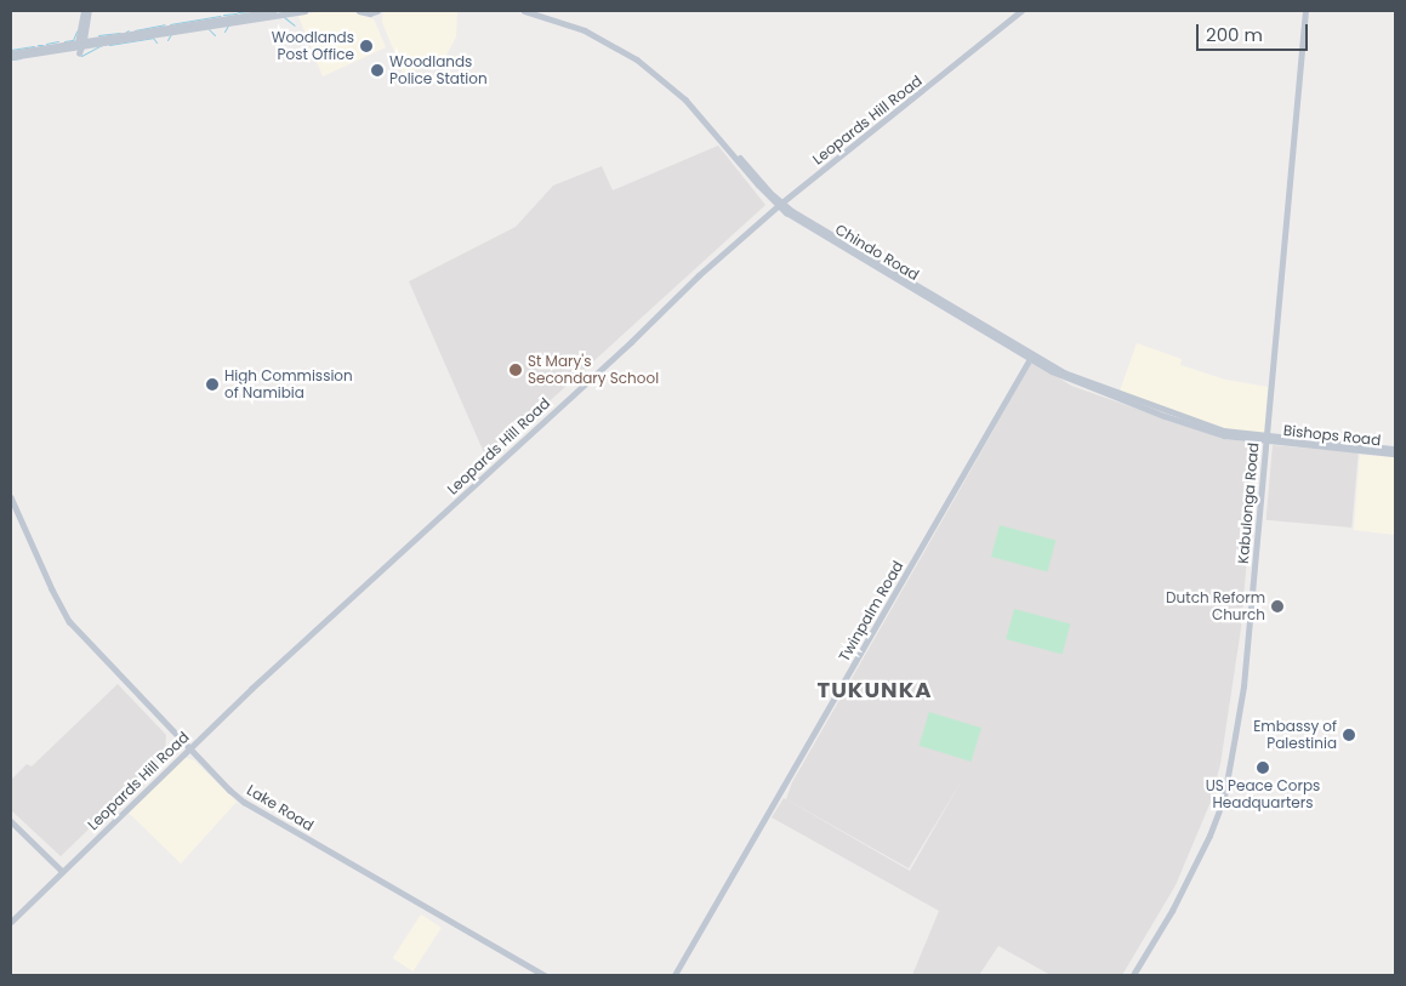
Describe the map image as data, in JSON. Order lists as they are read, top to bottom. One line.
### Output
{"streets":{"main road":["Leopards Hill Road","Chindo Road","Bishops Road","Kabulonga Road","Twinpalm Road","Lake Road"]},"crossings":[["Leopards Hill Road","Chindo Road"],["Leopards Hill Road","Lake Road"],["Chindo Road","Bishops Road"],["Chindo Road","Kabulonga Road"],["Chindo Road","Twinpalm Road"],["Bishops Road","Kabulonga Road"]],"districts":["TUKUNKA"],"places":["Woodlands Post Office","Woodlands Police Station","St Mary's Secondary School","High Commission of Namibia","Dutch Reform Church","Embassy of Palestinia","US Peace Corps Headquarters"],"scale_bar":"200 m"}
